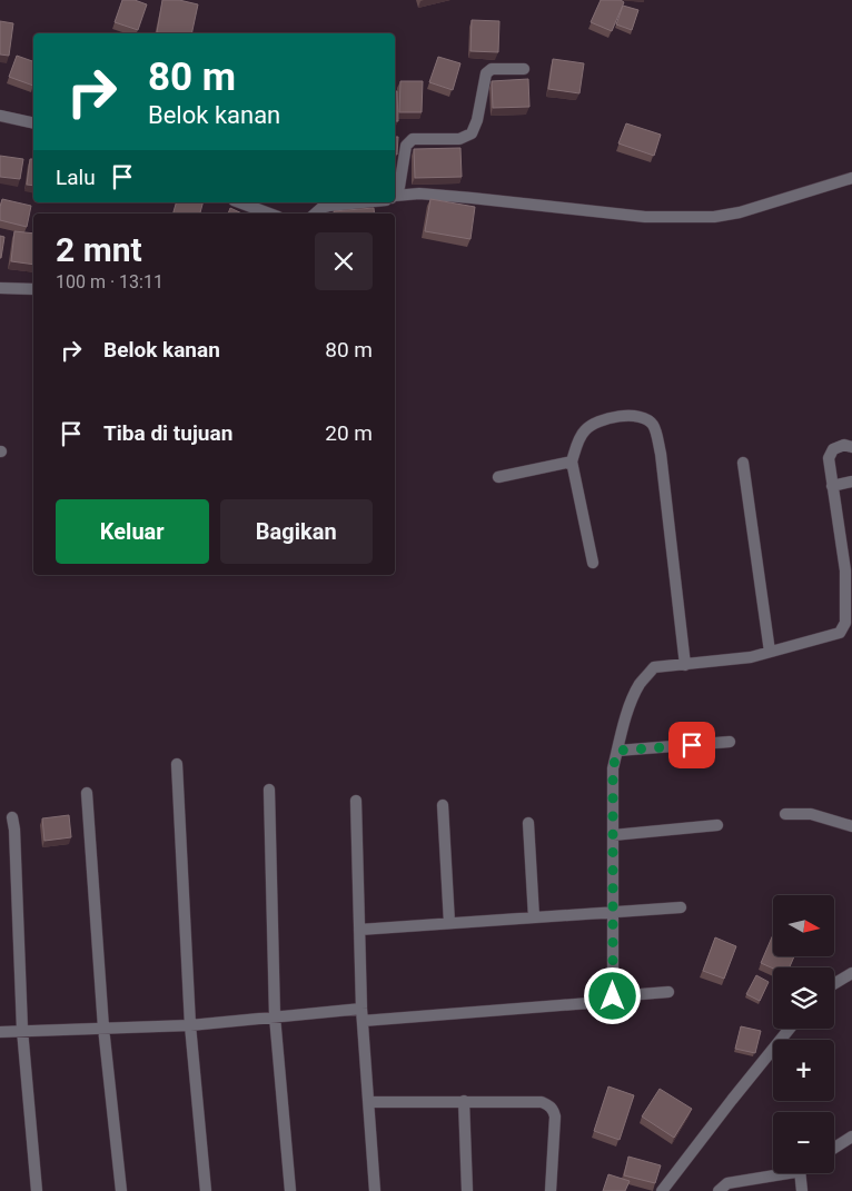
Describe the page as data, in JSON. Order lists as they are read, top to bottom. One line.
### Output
{"north":"right","page":{"turn":["80 m","Belok kanan"],"then":"Lalu","heading":["2 mnt","100 m · 13:11"],"list":[{"name":"Belok kanan","value":"80 m"},{"name":"Tiba di tujuan","value":"20 m"}],"buttons":["Keluar","Bagikan"],"map_buttons":["+","−"]}}
